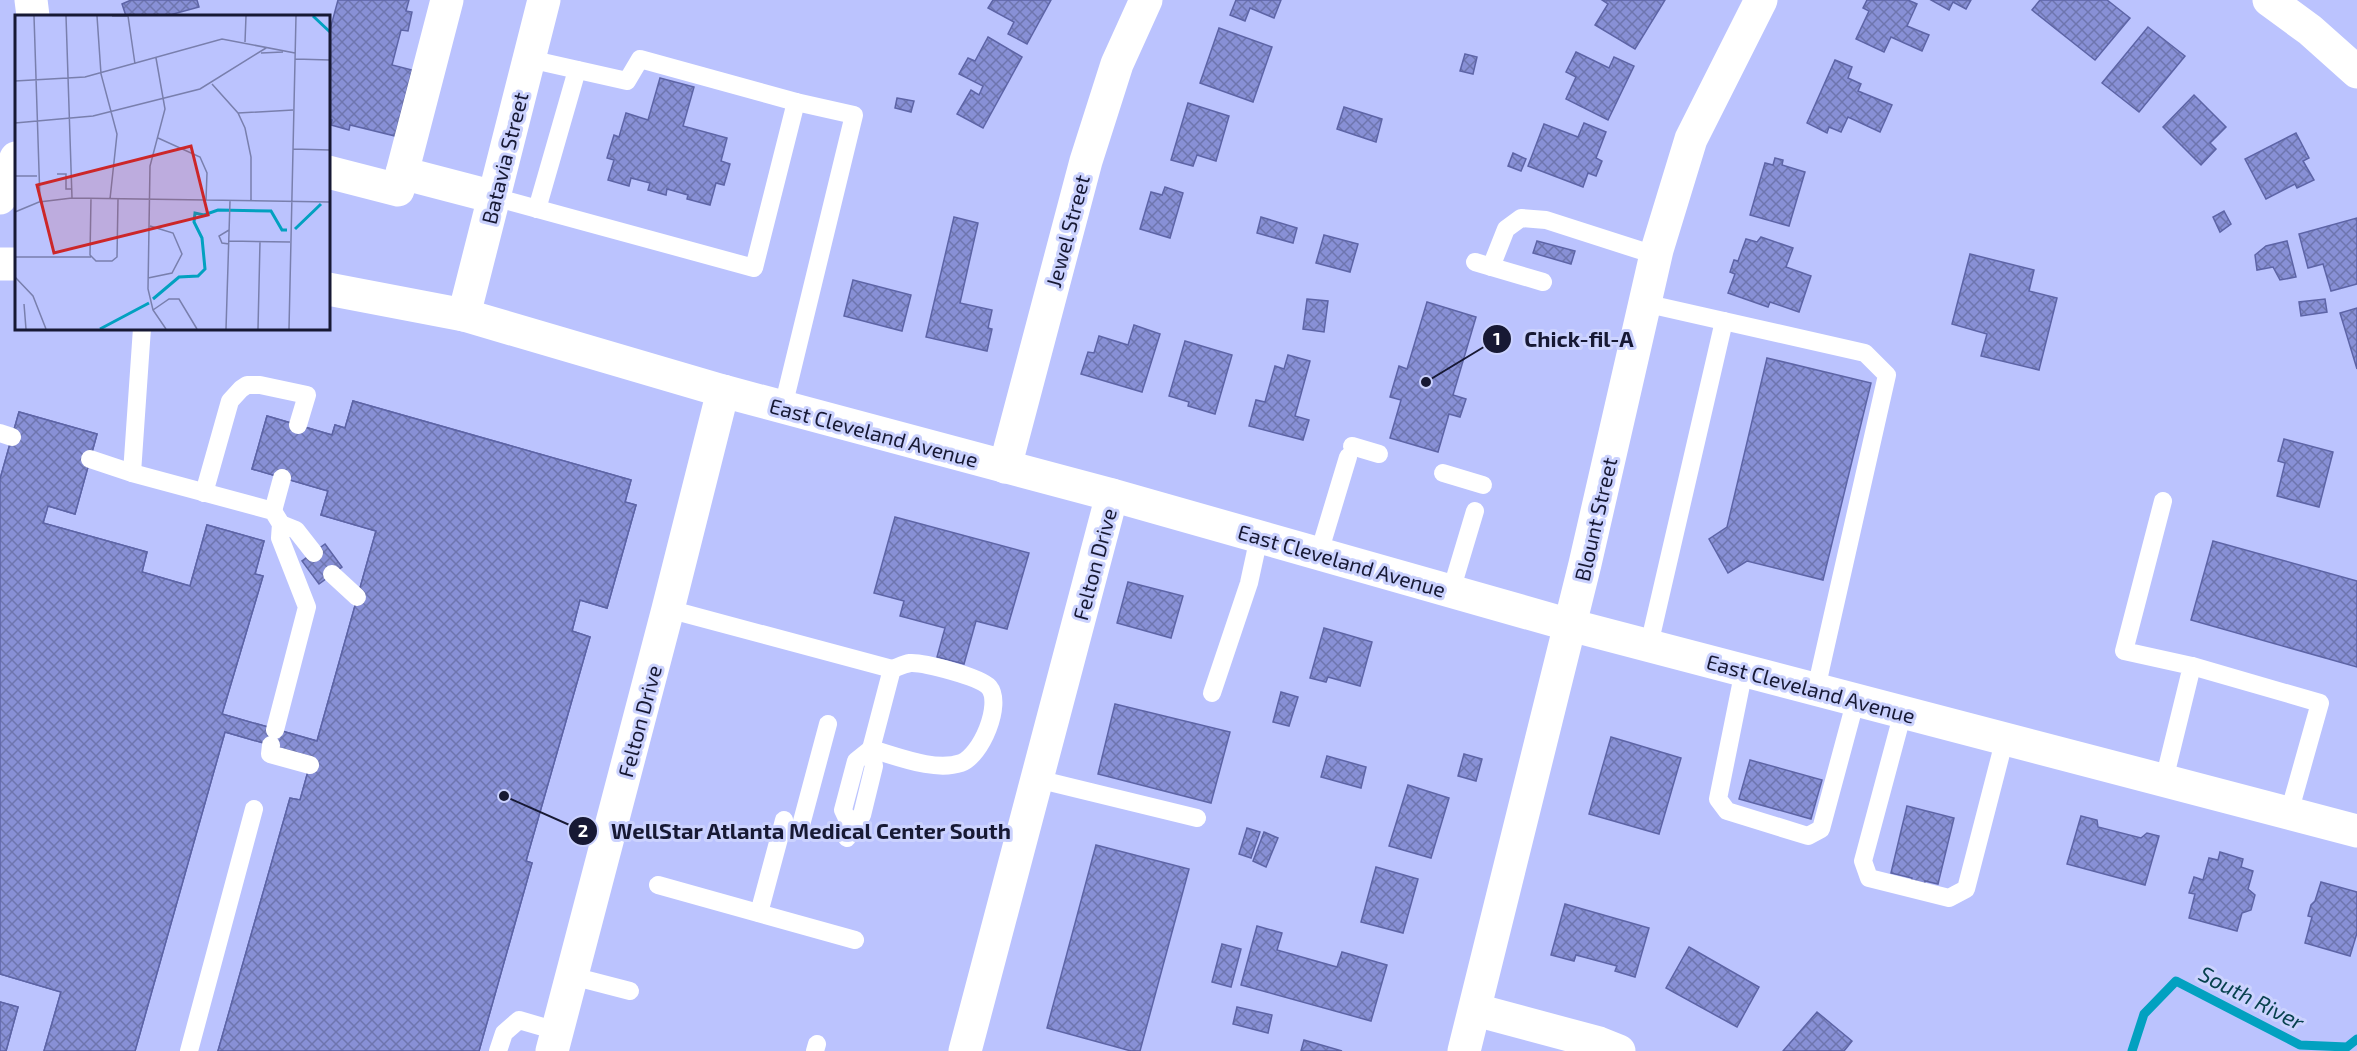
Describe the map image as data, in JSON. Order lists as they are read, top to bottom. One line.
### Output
{"streets":{"street":["Batavia Street","Jewel Street","East Cleveland Avenue","Blount Street","Felton Drive"]},"crossings":[["Batavia Street","East Cleveland Avenue"],["Jewel Street","East Cleveland Avenue"],["East Cleveland Avenue","Blount Street"],["East Cleveland Avenue","Felton Drive"]],"water":["South River"],"places":["Chick-fil-A","WellStar Atlanta Medical Center South"]}
